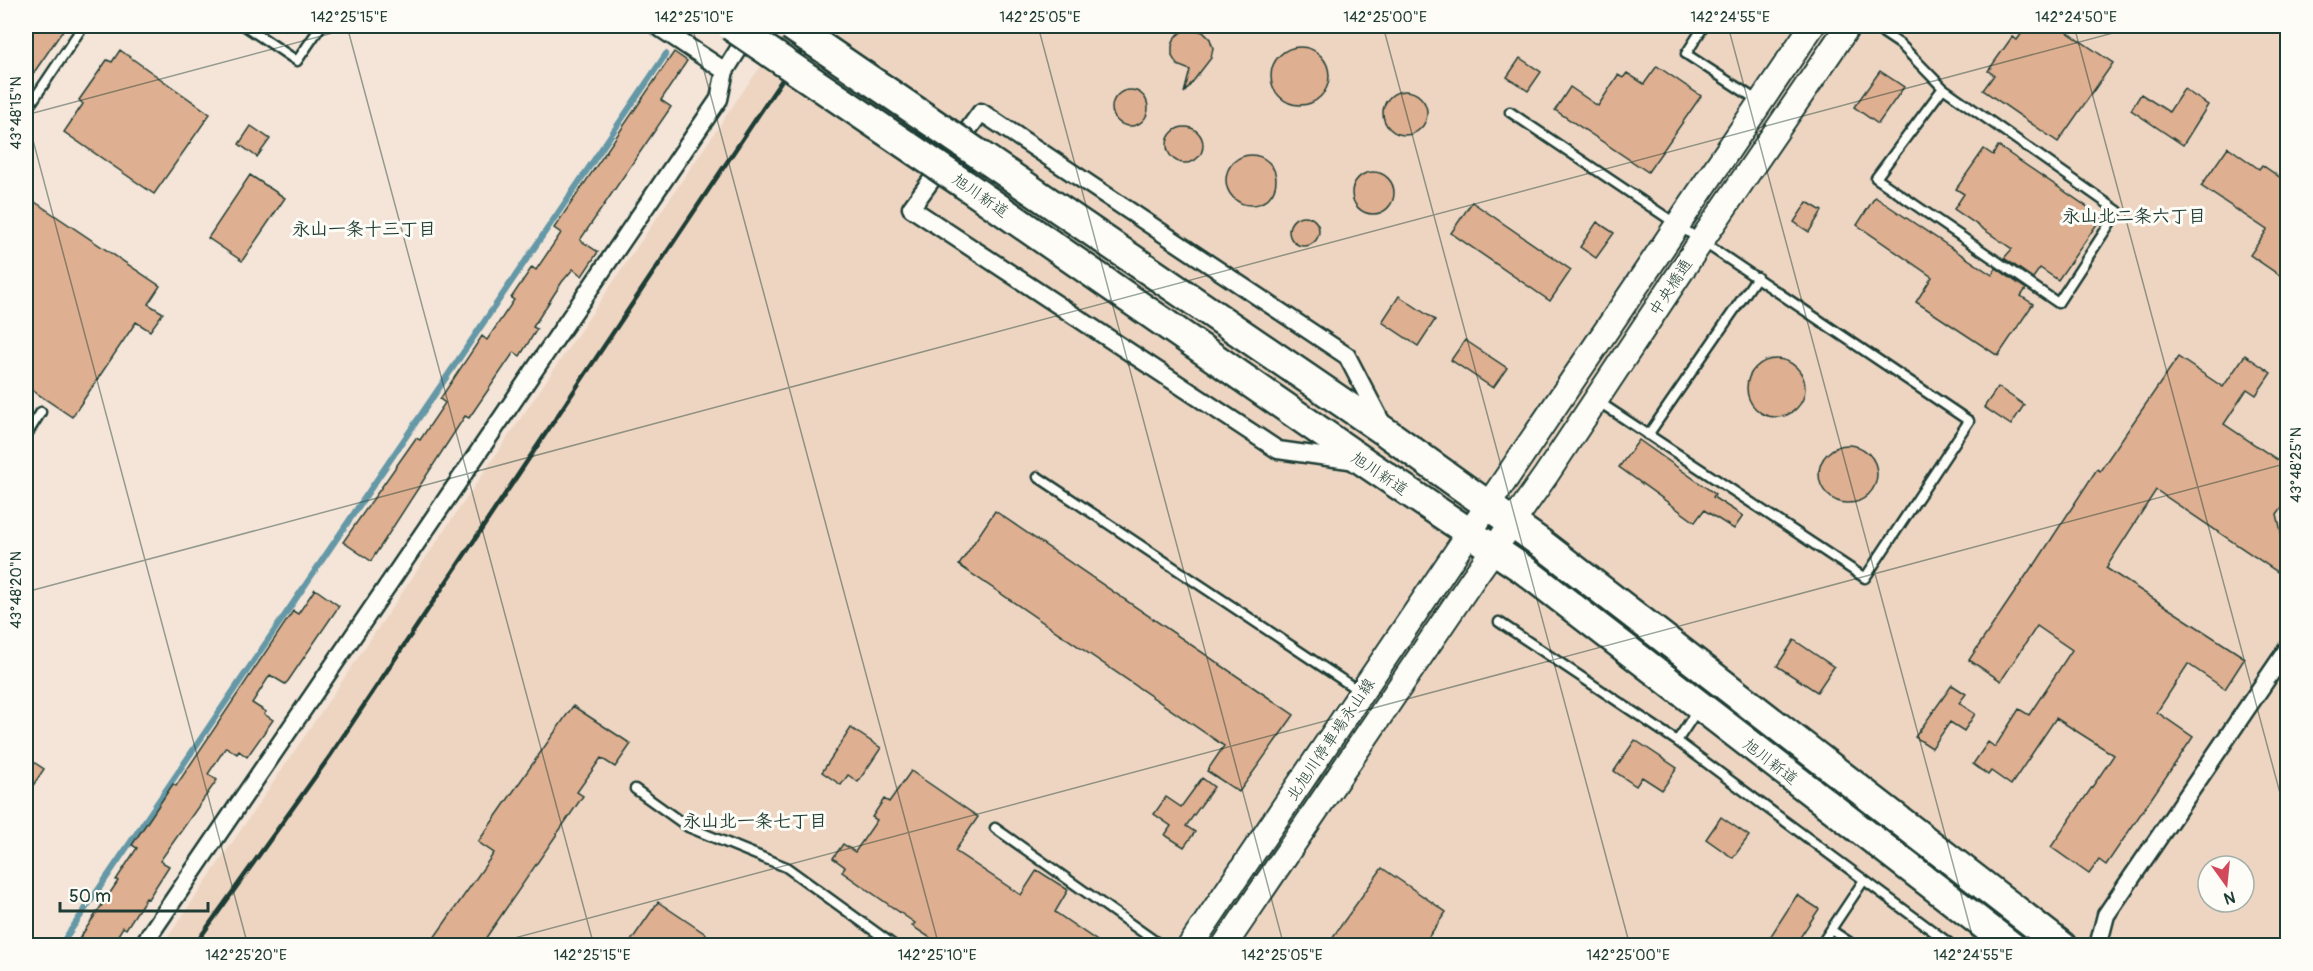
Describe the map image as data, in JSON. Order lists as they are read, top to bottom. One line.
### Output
{"streets":{"highway":["旭川新道"],"main road":["中央橋通","北旭川停車場永山線"]},"crossings":[["旭川新道","中央橋通"],["旭川新道","北旭川停車場永山線"],["中央橋通","北旭川停車場永山線"]],"districts":["永山北二条六丁目","永山一条十三丁目","永山北一条七丁目"],"scale_bar":"50 m","north":"bottom","coordinates":["142°25'15\"E","142°25'10\"E","142°25'05\"E","142°25'00\"E","142°24'55\"E","142°24'50\"E","43°48'15\"N","43°48'25\"N","43°48'20\"N","142°25'20\"E"]}
